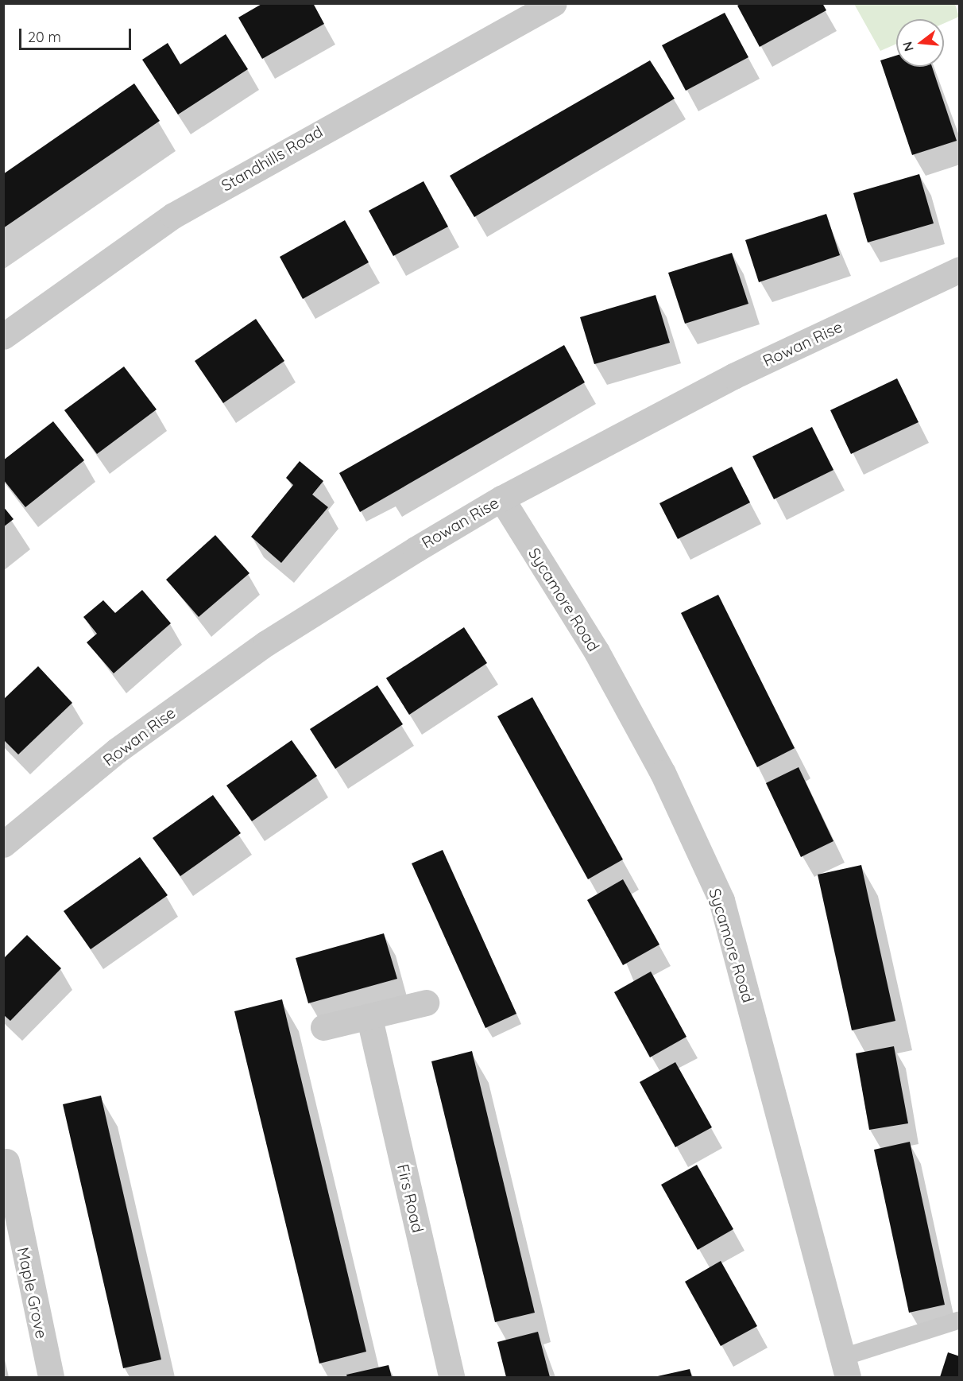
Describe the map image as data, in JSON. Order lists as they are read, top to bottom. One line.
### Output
{"streets":{"street":["Standhills Road","Rowan Rise","Sycamore Road","Firs Road","Maple Grove"]},"crossings":[["Rowan Rise","Sycamore Road"]],"scale_bar":"20 m","north":"left"}
